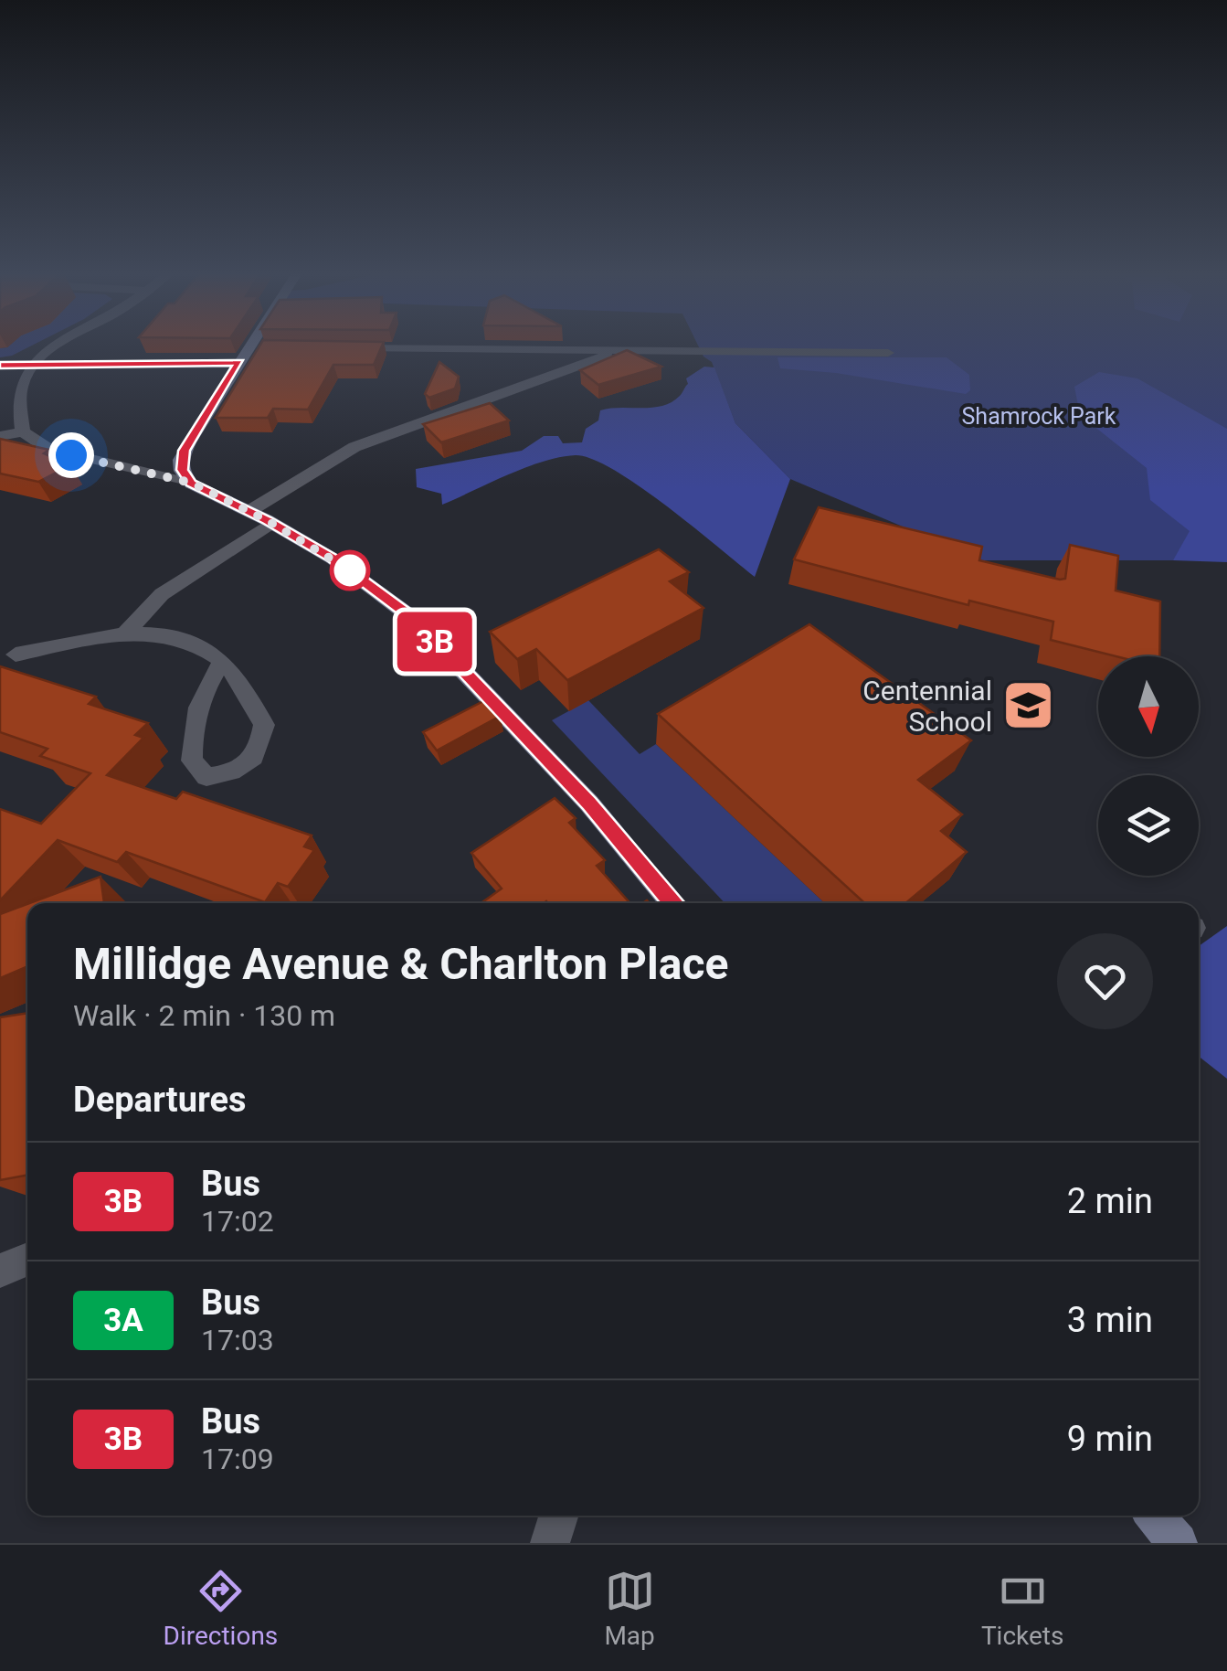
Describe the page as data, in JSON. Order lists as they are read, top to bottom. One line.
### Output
{"parks":["Shamrock Park"],"places":{"school or university":["Centennial School"]},"lines":["bus line 3B"],"north":"bottom","page":{"on_map":"3B","heading":[["Millidge Avenue & Charlton Place","Walk · 2 min · 130 m"],"Departures"],"list":[{"mark":"3B","name":"Bus","note":"17:02","value":"2 min"},{"mark":"3A","name":"Bus","note":"17:03","value":"3 min"},{"mark":"3B","name":"Bus","note":"17:09","value":"9 min"}],"tabs":["Directions","Map","Tickets"]}}
